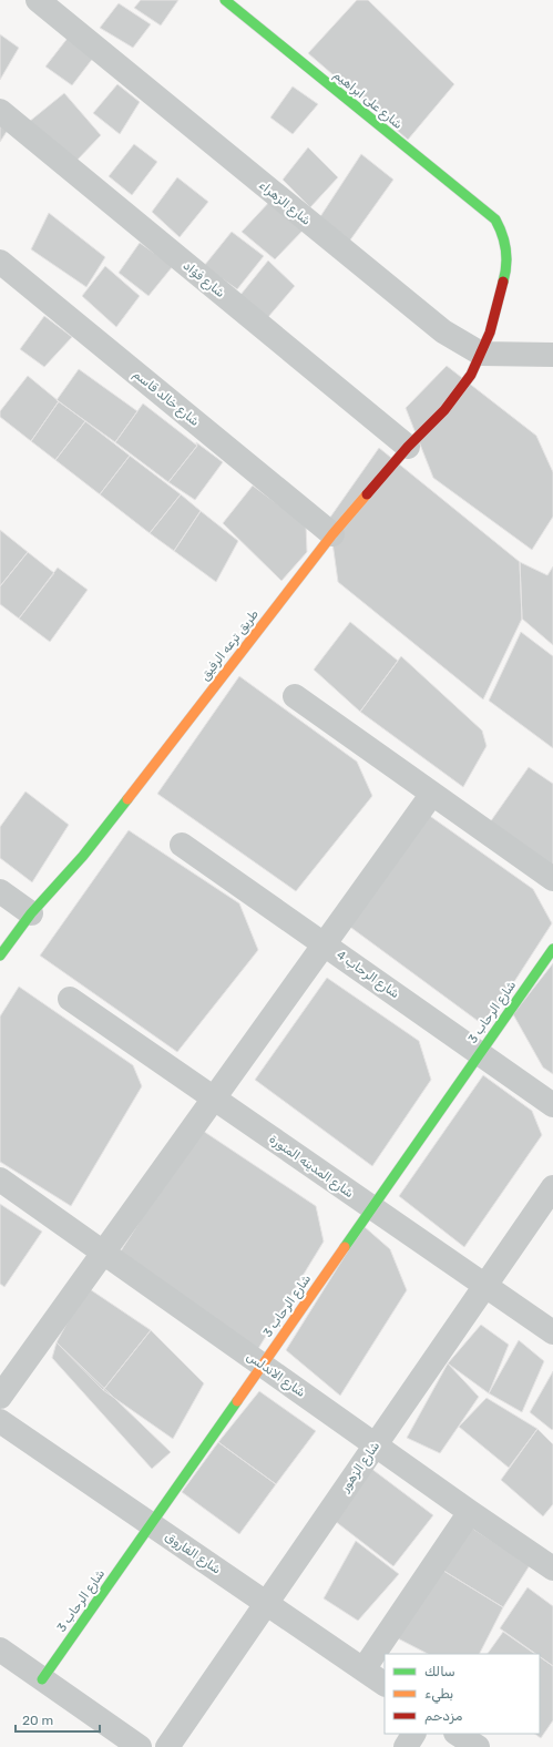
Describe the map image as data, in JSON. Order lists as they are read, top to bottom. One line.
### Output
{"streets":{"street":["شارع على ابراهيم","شارع الزهراء","شارع فؤاد","شارع خالد قاسم","طريق ترعه الرفيق","شارع الرحاب 4","شارع الرحاب 3","شارع المدينه المنورة","شارع الاندلس","شارع الزهور","شارع الفاروق"]},"crossings":[["شارع على ابراهيم","طريق ترعه الرفيق"],["شارع الزهراء","طريق ترعه الرفيق"],["شارع فؤاد","طريق ترعه الرفيق"],["شارع خالد قاسم","طريق ترعه الرفيق"],["شارع الرحاب 4","شارع الرحاب 3"],["شارع الرحاب 3","شارع المدينه المنورة"],["شارع الرحاب 3","شارع الاندلس"],["شارع الرحاب 3","شارع الفاروق"],["شارع المدينه المنورة","شارع الزهور"],["شارع الاندلس","شارع الزهور"],["شارع الزهور","شارع الفاروق"]],"legend":["سالك","بطيء","مزدحم"],"scale_bar":"20 m"}
